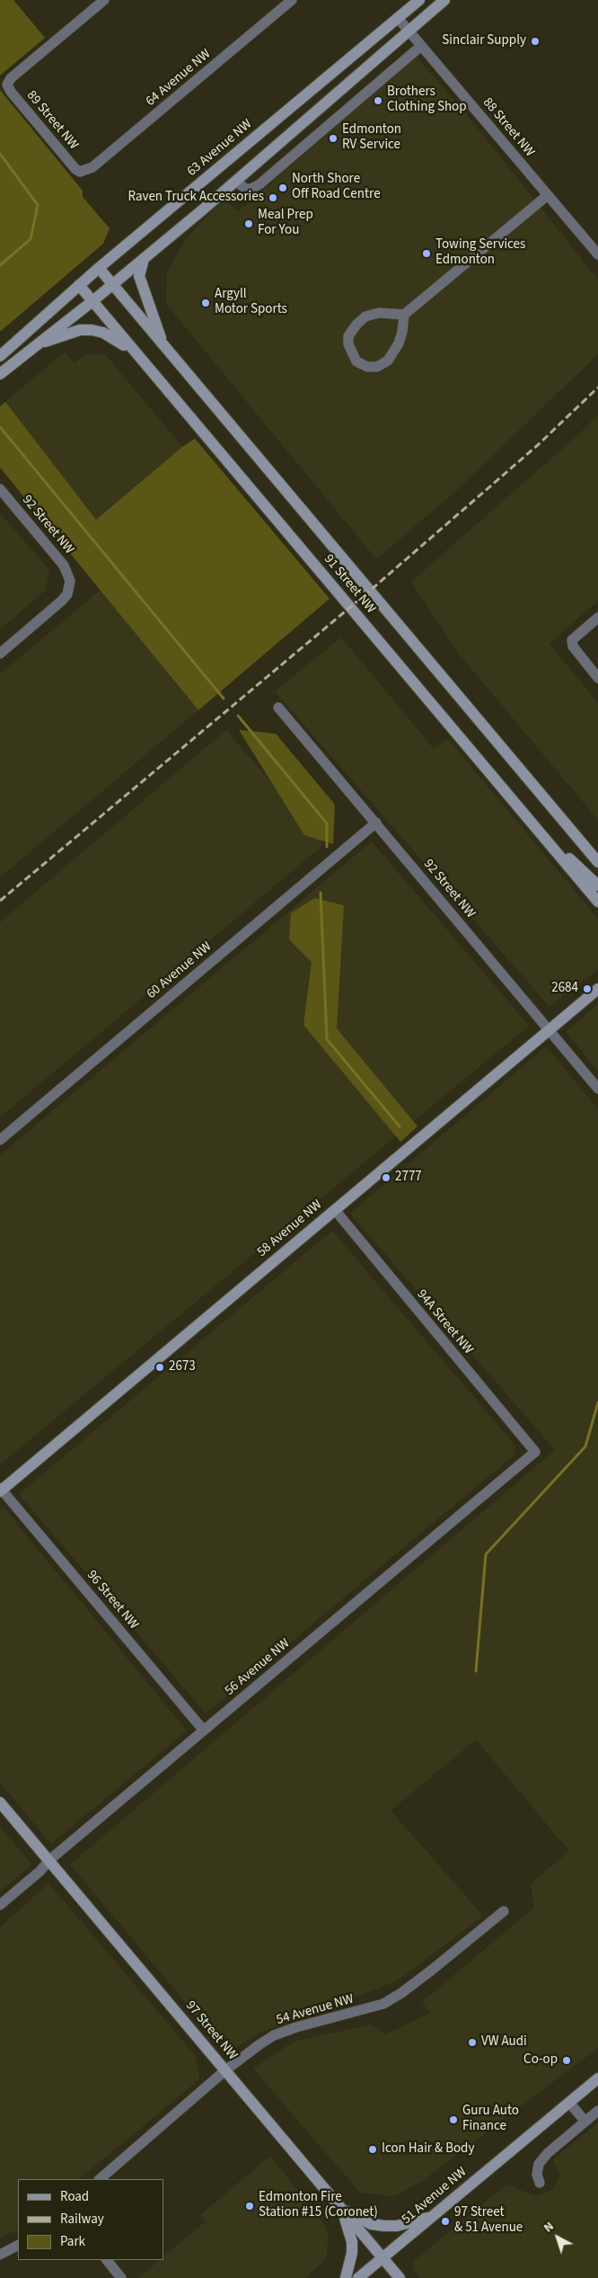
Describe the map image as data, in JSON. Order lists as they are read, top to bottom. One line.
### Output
{"streets":{"main road":["63 Avenue NW","91 Street NW","58 Avenue NW","97 Street NW","51 Avenue NW"],"street":["64 Avenue NW","89 Street NW","88 Street NW","92 Street NW","60 Avenue NW","94A Street NW","96 Street NW","56 Avenue NW","54 Avenue NW"]},"crossings":[["64 Avenue NW","89 Street NW"],["88 Street NW","63 Avenue NW"],["63 Avenue NW","91 Street NW"],["92 Street NW","60 Avenue NW"],["92 Street NW","58 Avenue NW"],["58 Avenue NW","94A Street NW"],["58 Avenue NW","96 Street NW"],["94A Street NW","56 Avenue NW"],["96 Street NW","56 Avenue NW"],["56 Avenue NW","97 Street NW"],["54 Avenue NW","97 Street NW"],["97 Street NW","51 Avenue NW"]],"places":["Sinclair Supply","Brothers Clothing Shop","Edmonton RV Service","North Shore Off Road Centre","Raven Truck Accessories","Meal Prep For You","Towing Services Edmonton","Argyll Motor Sports","2684","2777","2673","VW Audi","Co-op","Guru Auto Finance","Icon Hair & Body","Edmonton Fire Station #15 (Coronet)","97 Street & 51 Avenue"],"legend":["Road","Railway","Park"],"north":"top left"}
